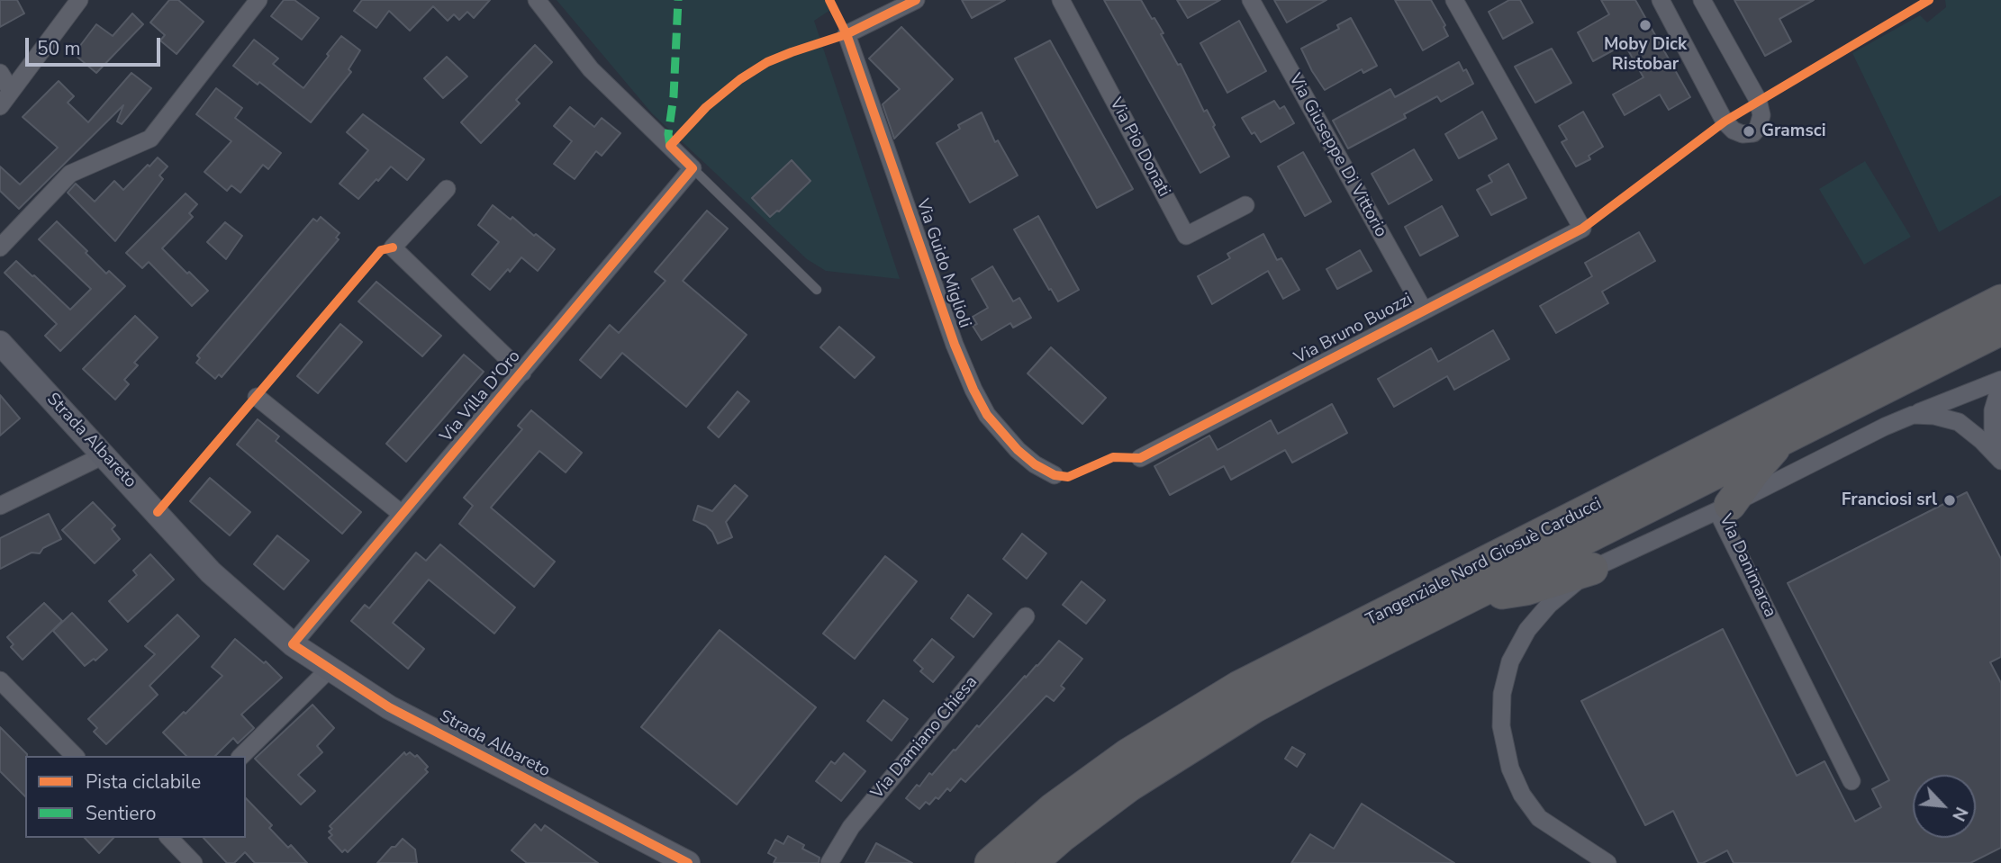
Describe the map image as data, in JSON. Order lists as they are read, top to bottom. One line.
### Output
{"streets":{"highway":["Tangenziale Nord Giosuè Carducci"],"street":["Via Pio Donati","Via Giuseppe Di Vittorio","Via Guido Miglioli","Via Bruno Buozzi","Via Villa D'Oro","Strada Albareto","Via Danimarca","Via Damiano Chiesa"]},"crossings":[["Via Giuseppe Di Vittorio","Via Bruno Buozzi"],["Via Villa D'Oro","Strada Albareto"]],"places":["Moby Dick Ristobar","Gramsci","Franciosi srl"],"legend":["Pista ciclabile","Sentiero"],"scale_bar":"50 m","north":"bottom right"}
